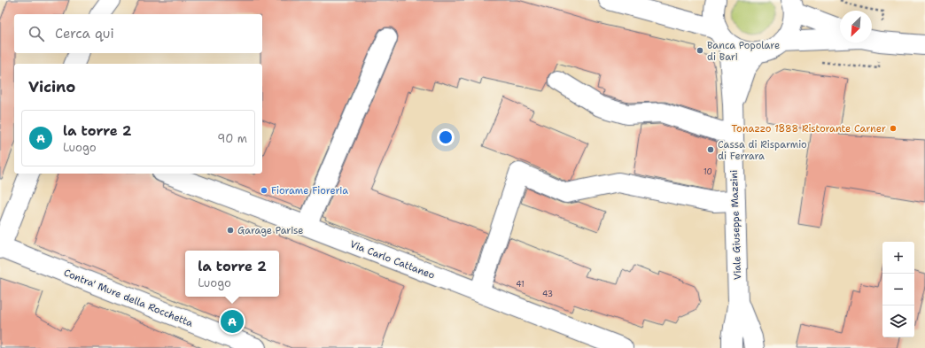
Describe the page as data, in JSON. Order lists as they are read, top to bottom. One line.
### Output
{"streets":{"street":["Viale Giuseppe Mazzini","Via Carlo Cattaneo","Contra' Mure della Rocchetta"]},"places":["Banca Popolare di Bari","Tonazzo 1888 Ristorante Carner","Cassa di Risparmio di Ferrara","Fiorame Fioreria","Garage Parise"],"house_numbers":["10","41","43"],"north":"bottom left","page":{"search":"Cerca qui","heading":"Vicino","list":[{"mark":"A","name":"la torre 2","note":"Luogo","value":"90 m"}],"map_buttons":["+","−"],"popup":["la torre 2","Luogo"],"pins":"A"}}
